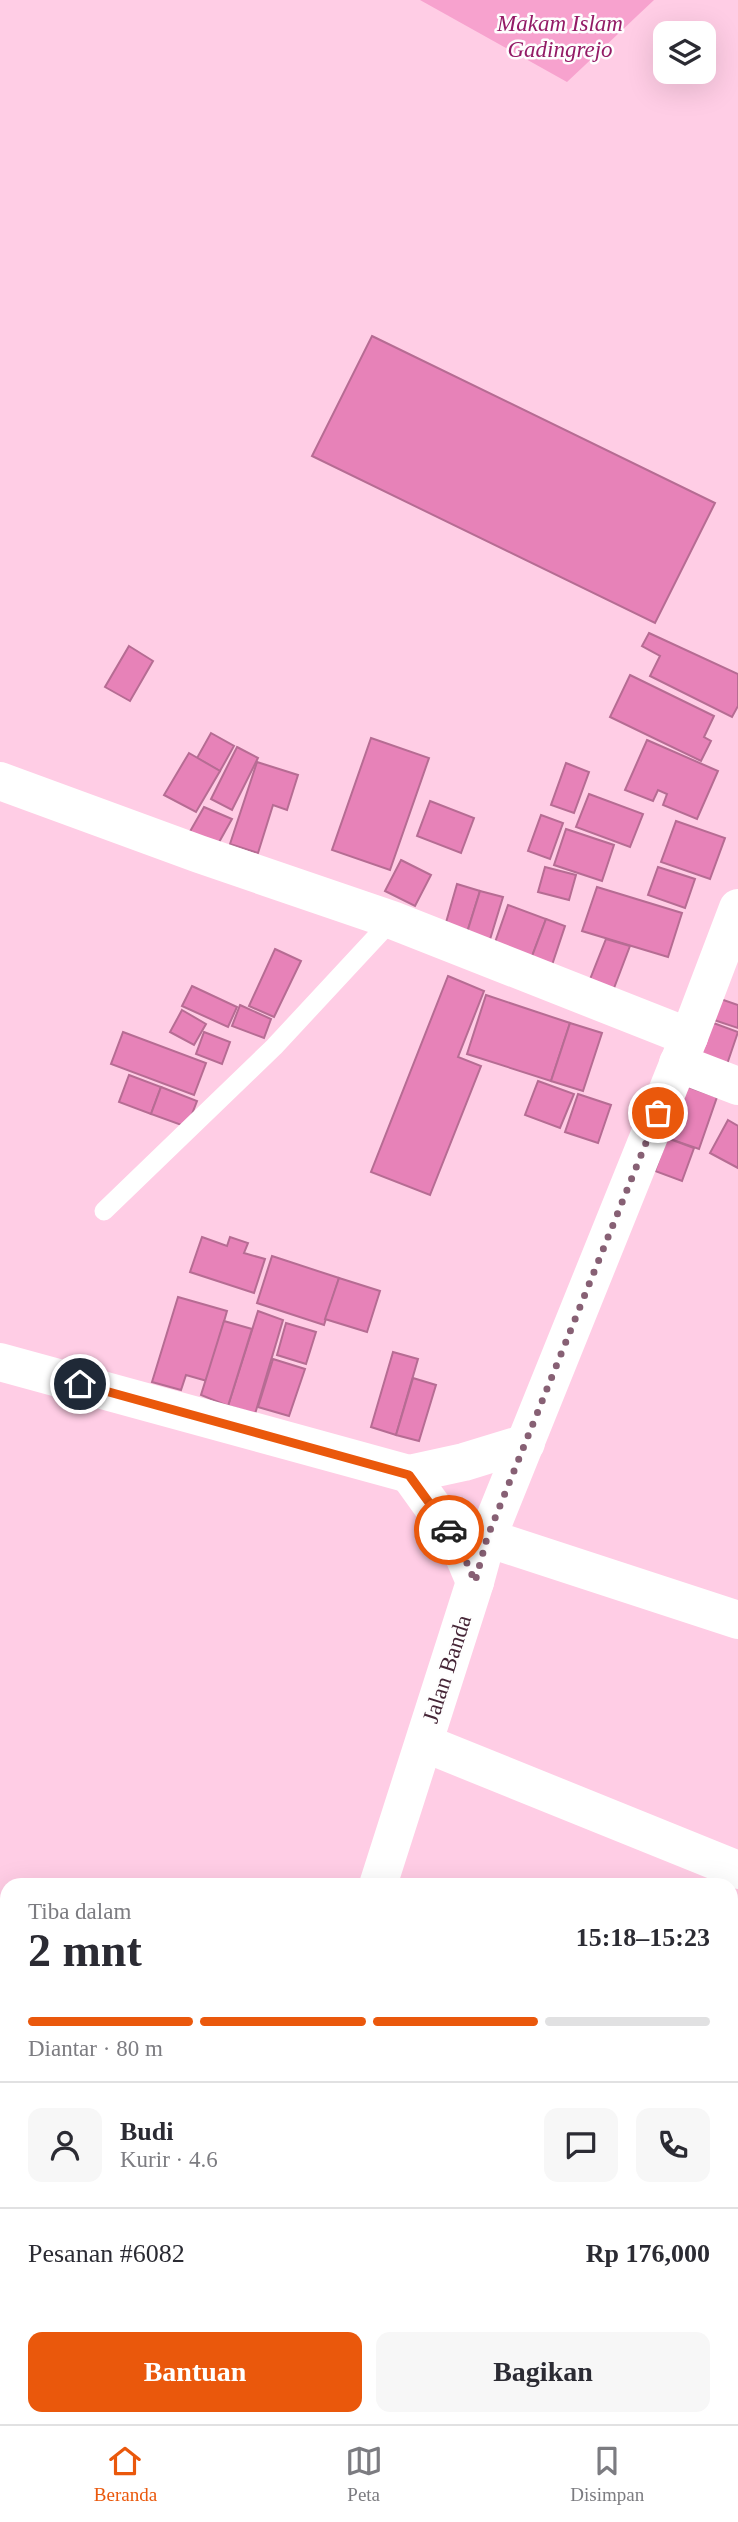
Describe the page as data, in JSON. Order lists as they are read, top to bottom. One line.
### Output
{"streets":{"street":["Jalan Banda"]},"parks":["Makam Islam Gadingrejo"],"page":{"heading":["2 mnt","Tiba dalam","15:18–15:23"],"panel":["Budi","Kurir · 4.6","Pesanan #6082","Rp 176,000"],"bar":"Diantar · 80 m","buttons":["Bantuan","Bagikan"],"tabs":["Beranda","Peta","Disimpan"]}}
